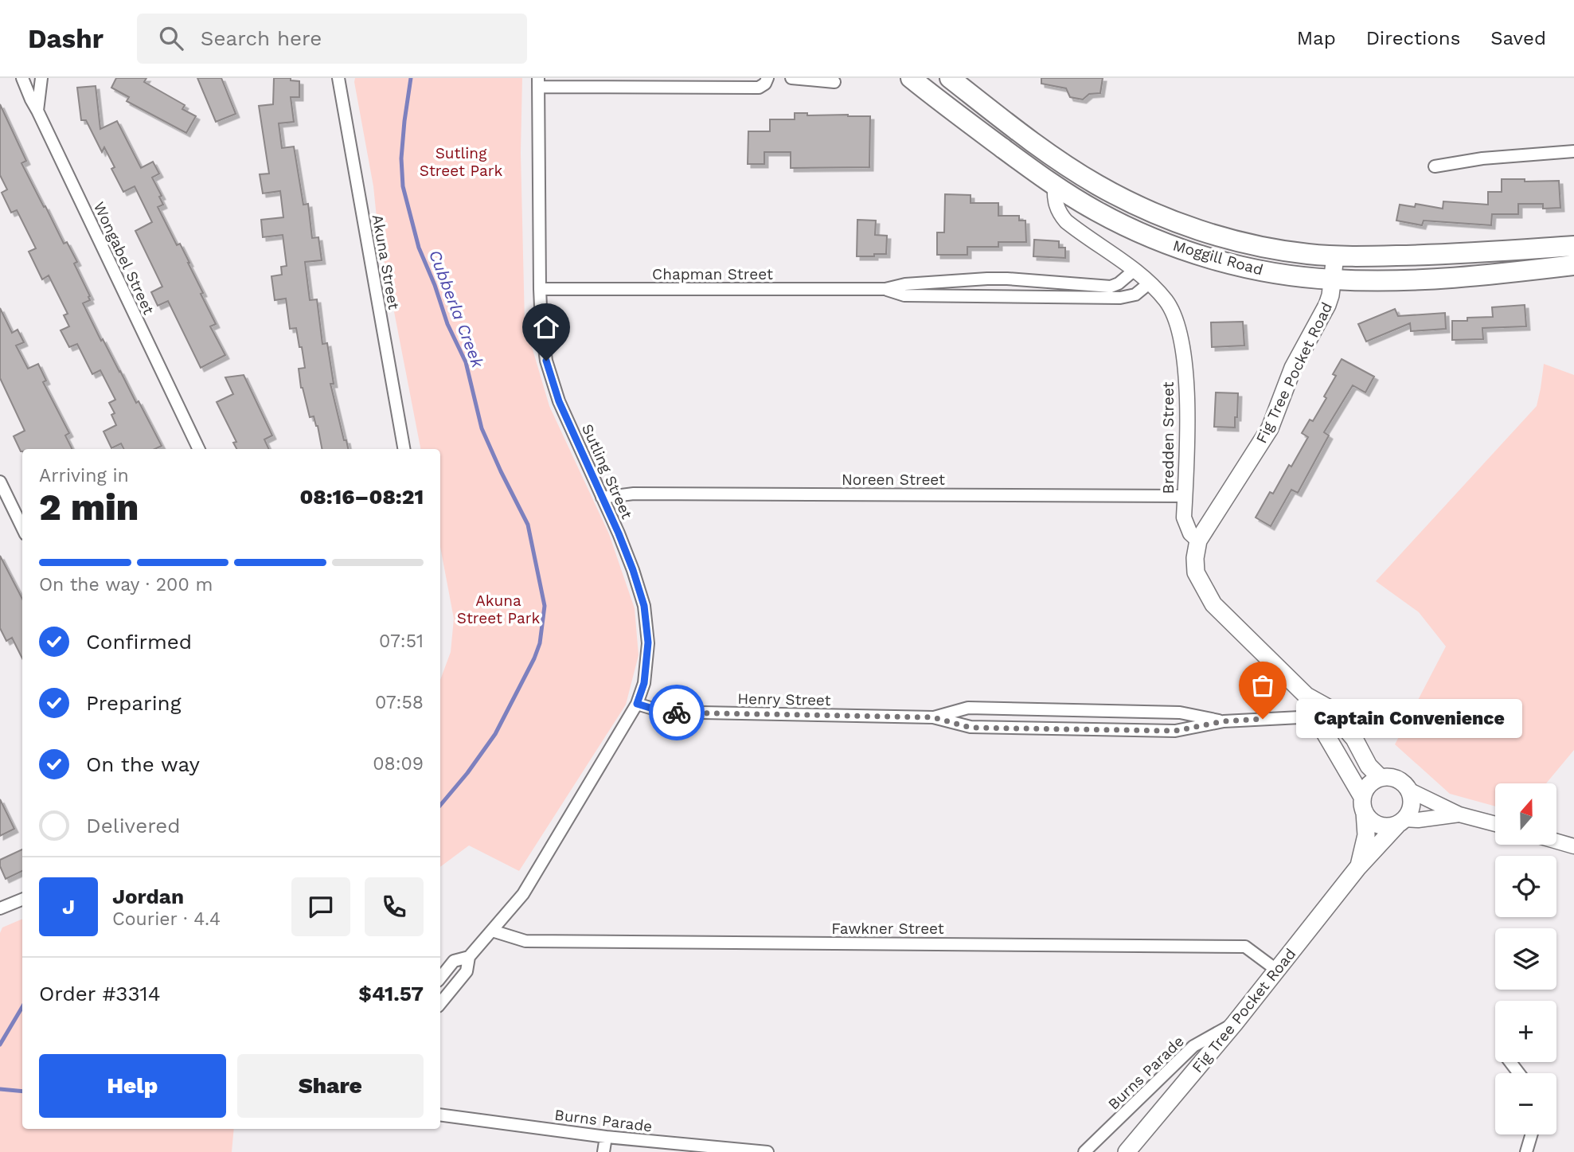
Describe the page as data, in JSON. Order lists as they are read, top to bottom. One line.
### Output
{"streets":{"highway":["Moggill Road"],"main road":["Fig Tree Pocket Road"],"street":["Wongabel Street","Akuna Street","Chapman Street","Bredden Street","Sutling Street","Noreen Street","Henry Street","Fawkner Street","Burns Parade"]},"crossings":[["Moggill Road","Fig Tree Pocket Road"],["Moggill Road","Bredden Street"],["Chapman Street","Bredden Street"],["Chapman Street","Sutling Street"],["Fig Tree Pocket Road","Bredden Street"],["Fig Tree Pocket Road","Henry Street"],["Fig Tree Pocket Road","Fawkner Street"],["Fig Tree Pocket Road","Burns Parade"],["Bredden Street","Noreen Street"],["Sutling Street","Noreen Street"],["Sutling Street","Henry Street"],["Sutling Street","Fawkner Street"]],"water":["Cubberla Creek"],"parks":["Sutling Street Park","Akuna Street Park"],"places":["Captain Convenience"],"north":"top","page":{"header":"Dashr","search":"Search here","nav":["Map","Directions","Saved"],"heading":["2 min","Arriving in","08:16–08:21"],"panel":["Jordan","Courier · 4.4","Order #3314","$41.57"],"bar":"On the way · 200 m","list":[["Confirmed","07:51"],["Preparing","07:58"],["On the way","08:09"],"Delivered"],"bubble":"Captain Convenience","map_buttons":["+","−"],"round":"J","buttons":["Help","Share"]}}
